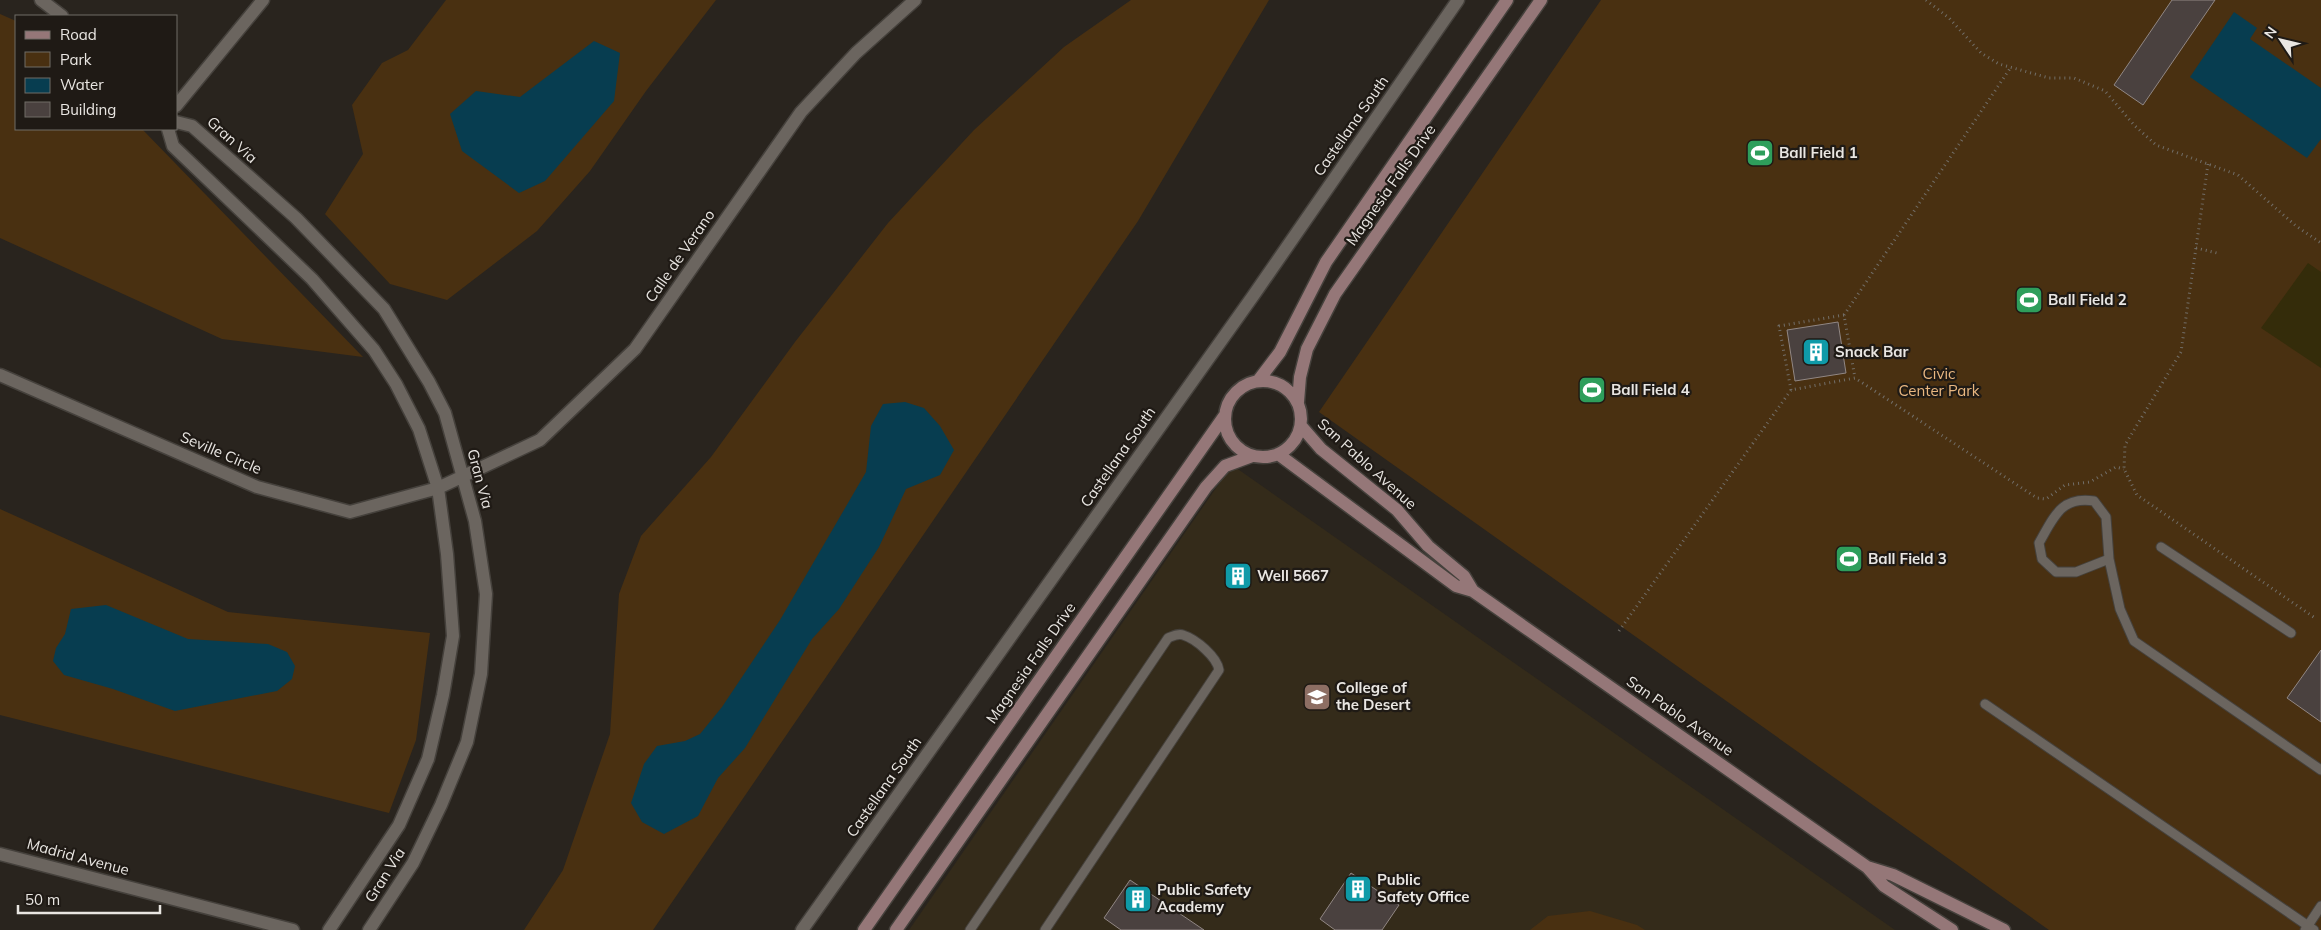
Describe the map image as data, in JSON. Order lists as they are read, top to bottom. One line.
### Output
{"streets":{"street":["Castellana South","Gran Via","Magnesia Falls Drive","Calle de Verano","Seville Circle","San Pablo Avenue","Madrid Avenue"]},"crossings":[["Gran Via","Calle de Verano"],["Gran Via","Seville Circle"],["Magnesia Falls Drive","San Pablo Avenue"],["Calle de Verano","Seville Circle"]],"parks":["Civic Center Park"],"places":{"sports":["Ball Field 1","Ball Field 2","Ball Field 4","Ball Field 3"],"building":["Snack Bar","Well 5667","Public Safety Office","Public Safety Academy"],"school or university":["College of the Desert"]},"legend":["Road","Park","Water","Building"],"scale_bar":"50 m","north":"top left"}
